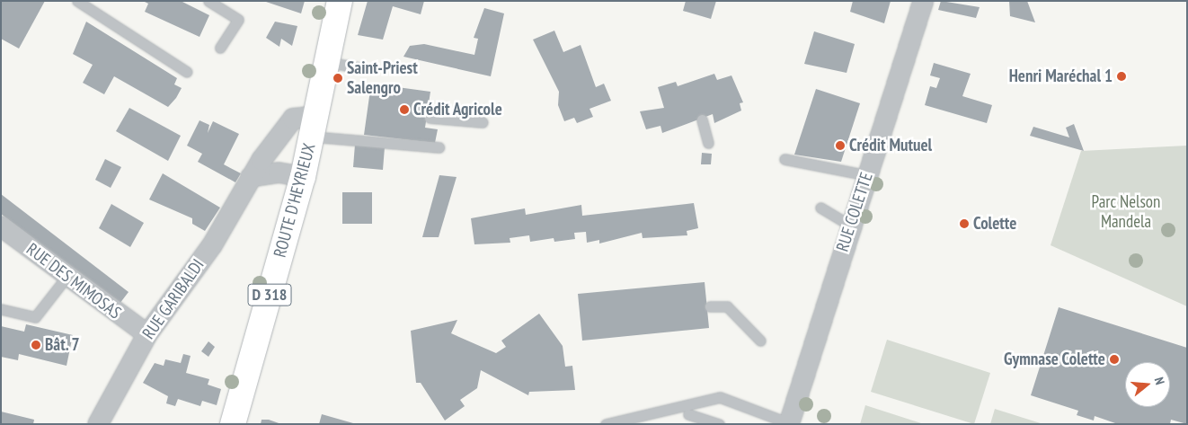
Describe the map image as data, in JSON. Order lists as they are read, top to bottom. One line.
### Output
{"streets":{"main road":["ROUTE D'HEYRIEUX","D 318"],"street":["RUE COLETTE","RUE DES MIMOSAS","RUE GARIBALDI"]},"crossings":[["ROUTE D'HEYRIEUX","RUE GARIBALDI"],["RUE DES MIMOSAS","RUE GARIBALDI"]],"parks":["Parc Nelson Mandela"],"places":["Henri Maréchal 1","Saint-Priest Salengro","Crédit Agricole","Crédit Mutuel","Colette","Bât. 7","Gymnase Colette"],"north":"right"}
